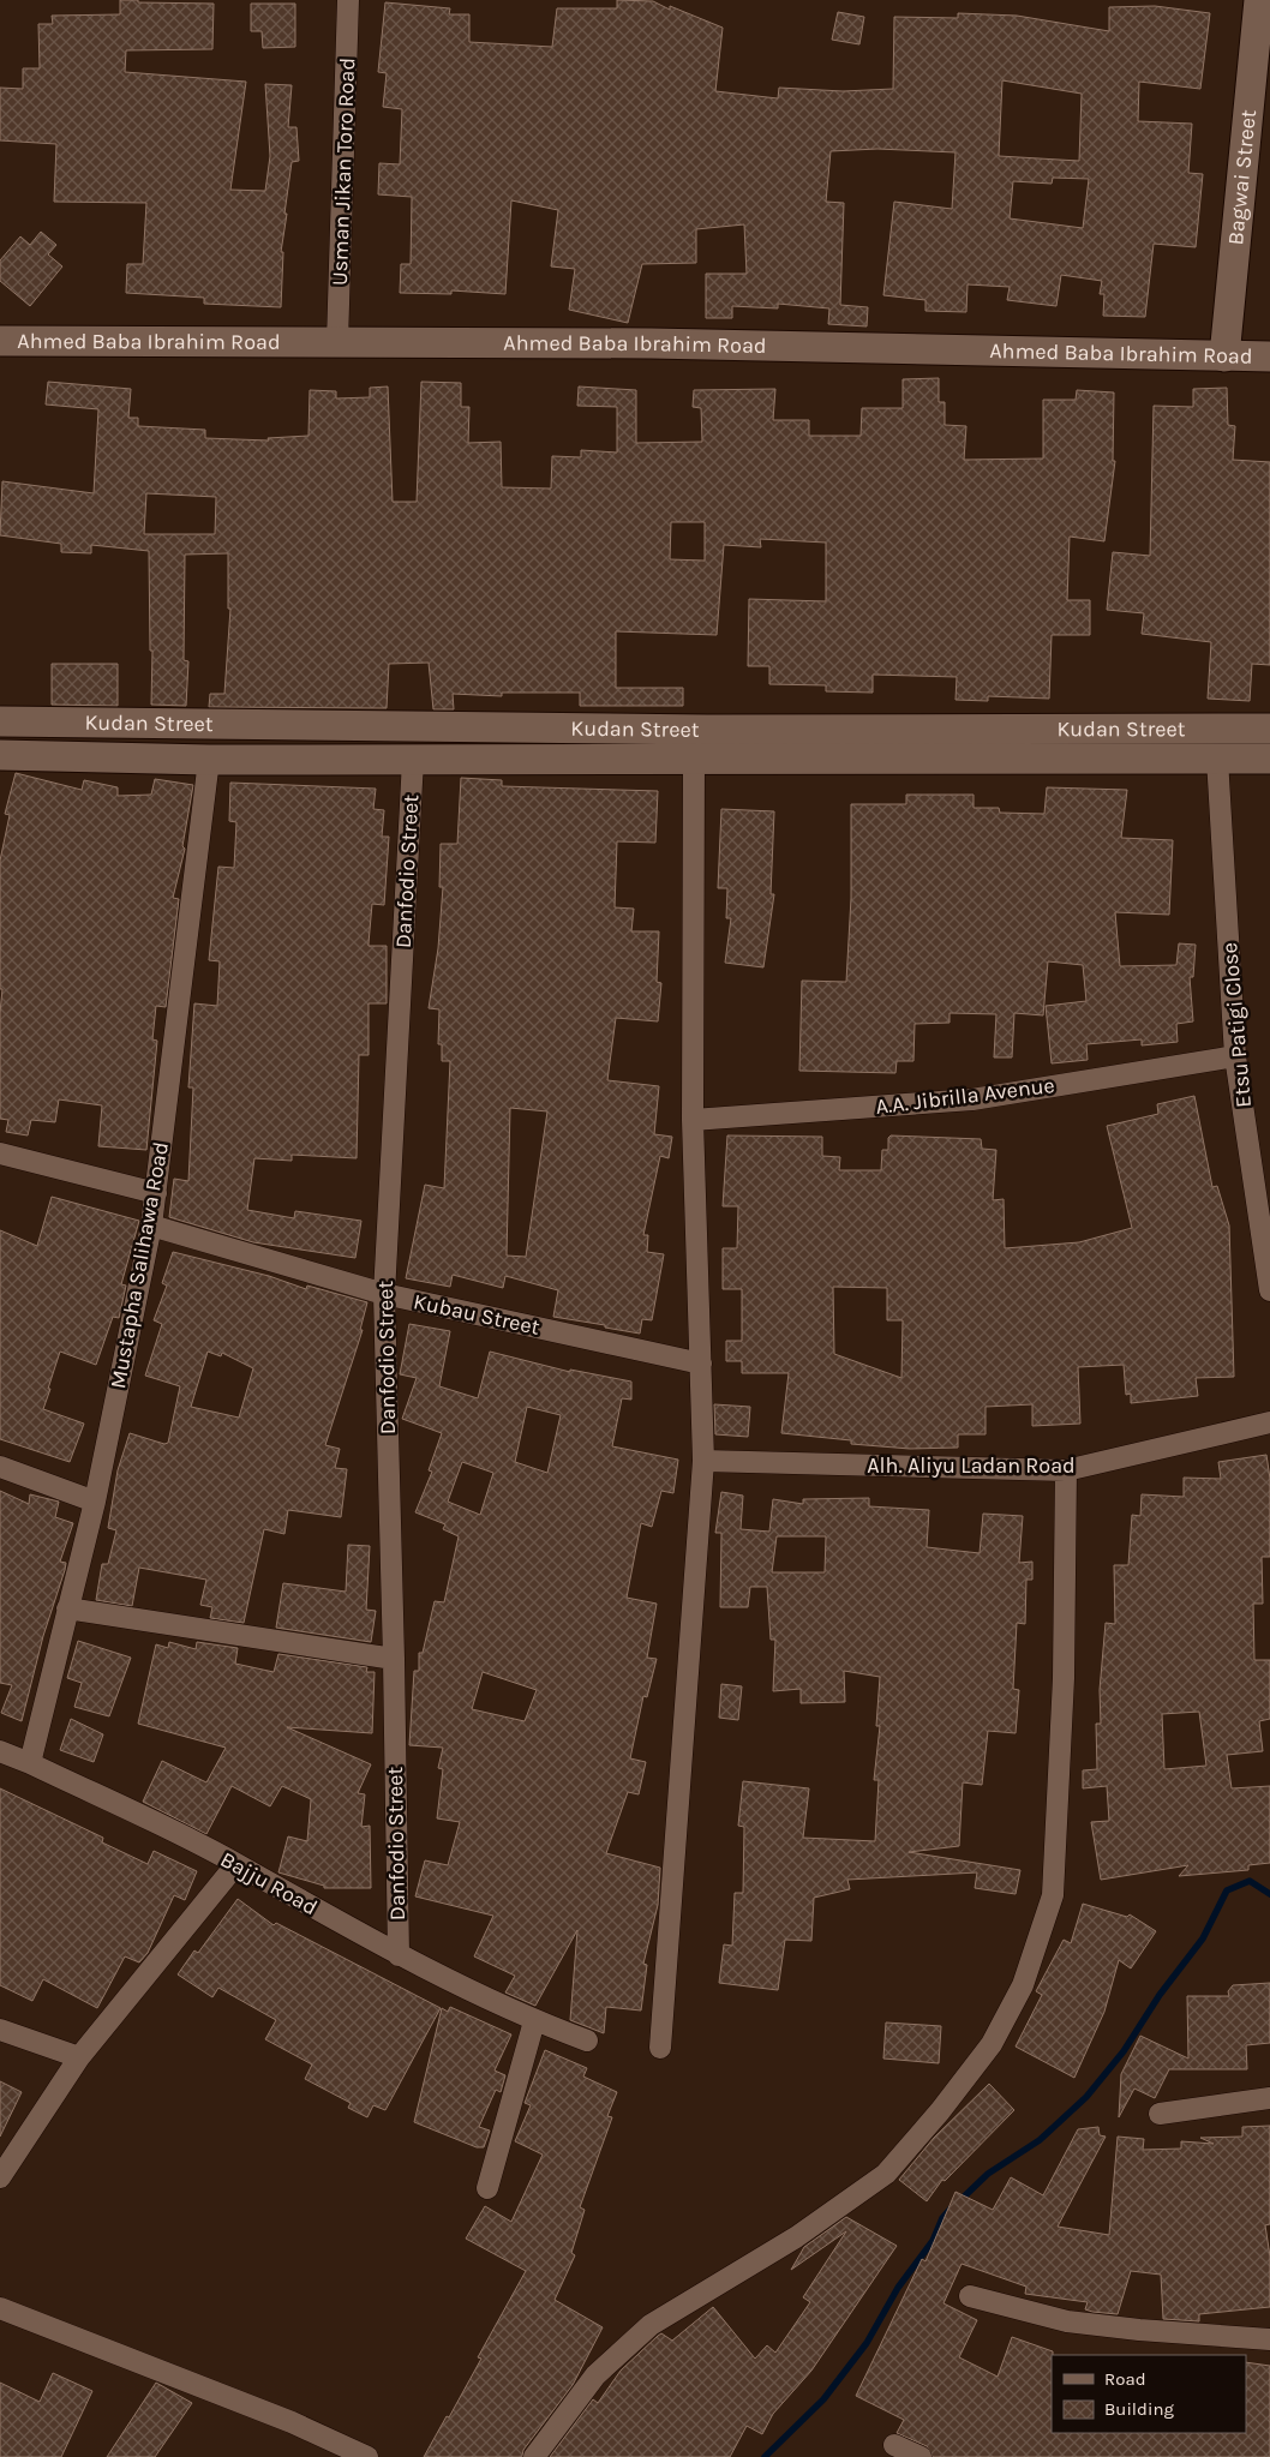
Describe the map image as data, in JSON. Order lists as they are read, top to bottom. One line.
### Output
{"streets":{"street":["Usman Jikan Toro Road","Bagwai Street","Ahmed Baba Ibrahim Road","Kudan Street","Danfodio Street","Etsu Patigi Close","A.A. Jibrilla Avenue","Mustapha Salihawa Road","Kubau Street","Alh. Aliyu Ladan Road","Bajju Road"]},"crossings":[["Usman Jikan Toro Road","Ahmed Baba Ibrahim Road"],["Bagwai Street","Ahmed Baba Ibrahim Road"],["Danfodio Street","Kubau Street"],["Danfodio Street","Bajju Road"],["Etsu Patigi Close","A.A. Jibrilla Avenue"],["Mustapha Salihawa Road","Kubau Street"],["Mustapha Salihawa Road","Bajju Road"]],"legend":["Road","Building"]}
